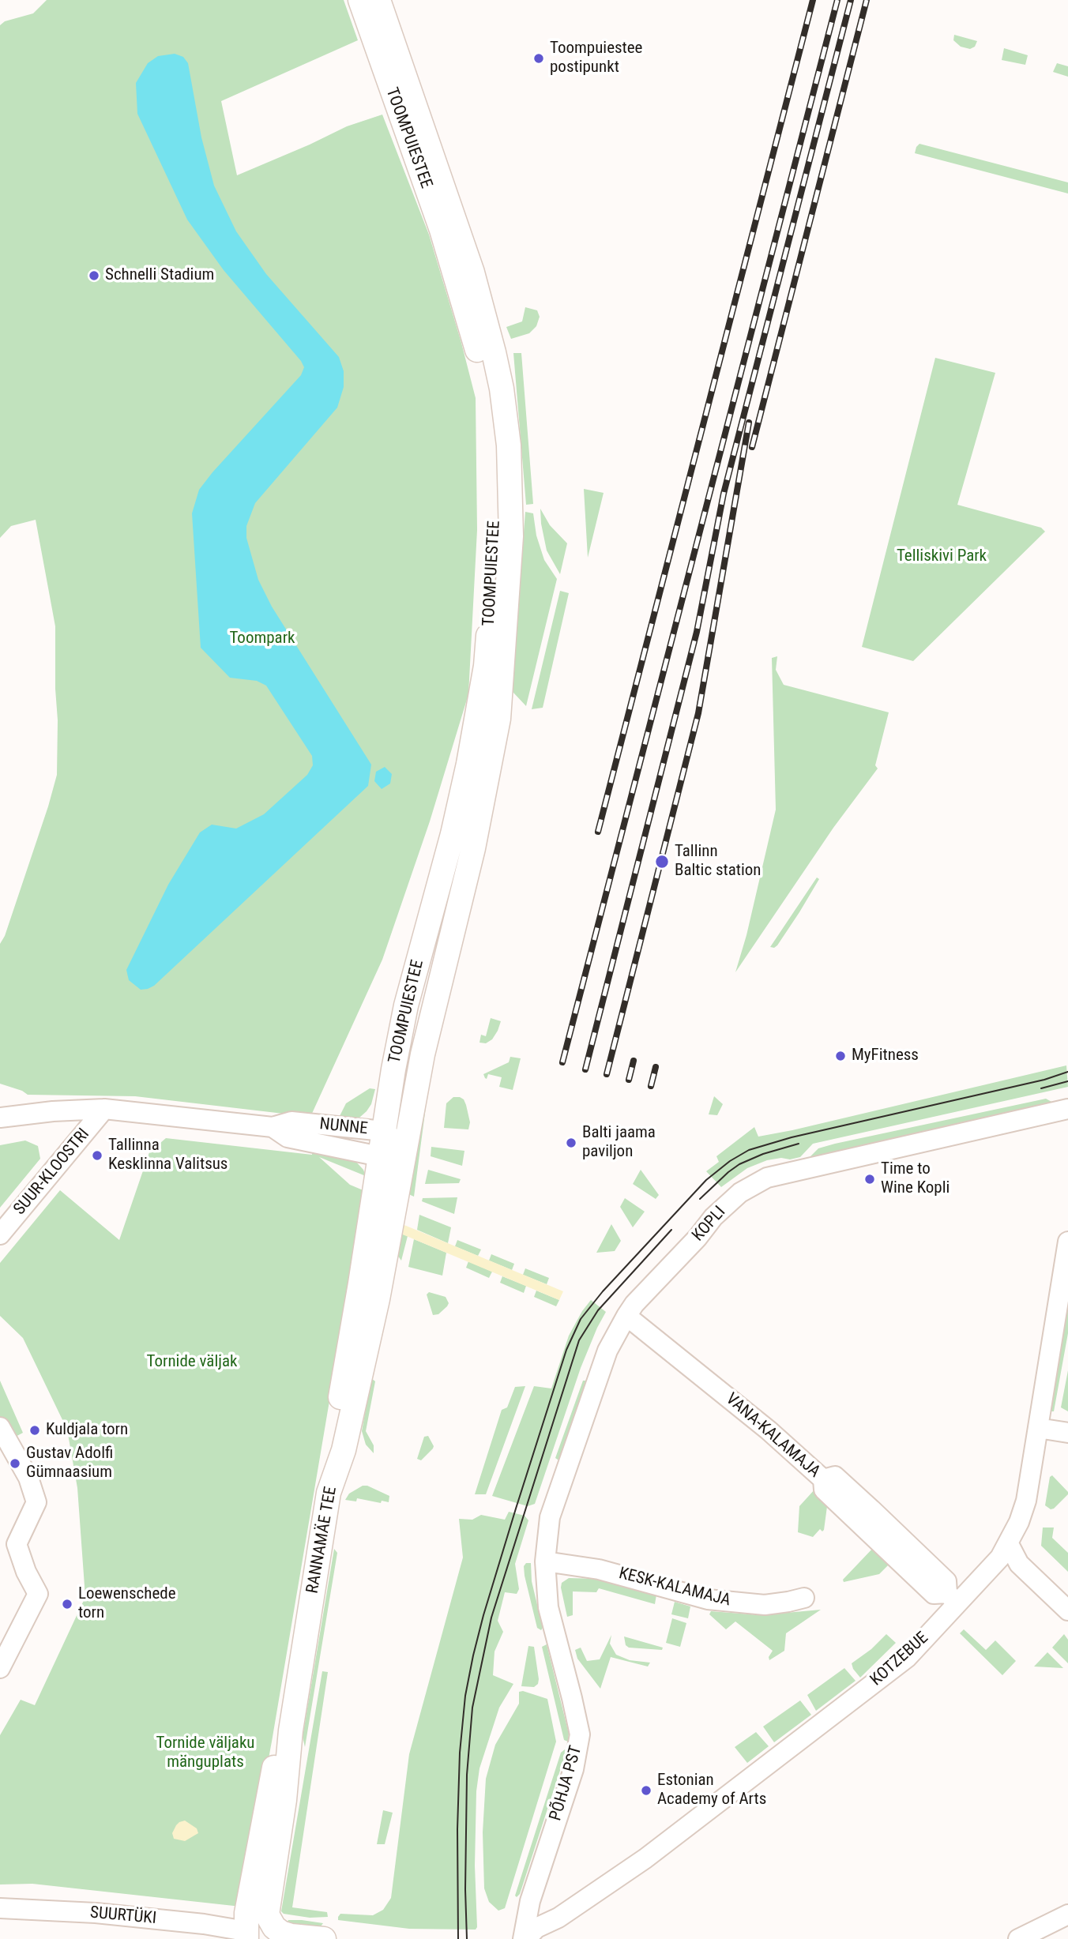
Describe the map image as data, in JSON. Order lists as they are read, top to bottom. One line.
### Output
{"streets":{"main road":["TOOMPUIESTEE","RANNAMÄE TEE"],"street":["NUNNE","SUUR-KLOOSTRI","KOPLI","VANA-KALAMAJA","KESK-KALAMAJA","KOTZEBUE","PÕHJA PST","SUURTÜKI"]},"crossings":[["TOOMPUIESTEE","NUNNE"],["TOOMPUIESTEE","RANNAMÄE TEE"],["NUNNE","SUUR-KLOOSTRI"],["NUNNE","RANNAMÄE TEE"],["KOPLI","VANA-KALAMAJA"],["KOPLI","KESK-KALAMAJA"],["KOPLI","PÕHJA PST"],["VANA-KALAMAJA","KOTZEBUE"],["RANNAMÄE TEE","SUURTÜKI"],["KESK-KALAMAJA","PÕHJA PST"],["KOTZEBUE","PÕHJA PST"]],"parks":["Telliskivi Park","Toompark","Tornide väljak","Tornide väljaku mänguplats"],"places":["Toompuiestee postipunkt","Schnelli Stadium","Tallinn Baltic station","MyFitness","Balti jaama paviljon","Tallinna Kesklinna Valitsus","Time to Wine Kopli","Kuldjala torn","Gustav Adolfi Gümnaasium","Loewenschede torn","Estonian Academy of Arts"]}
